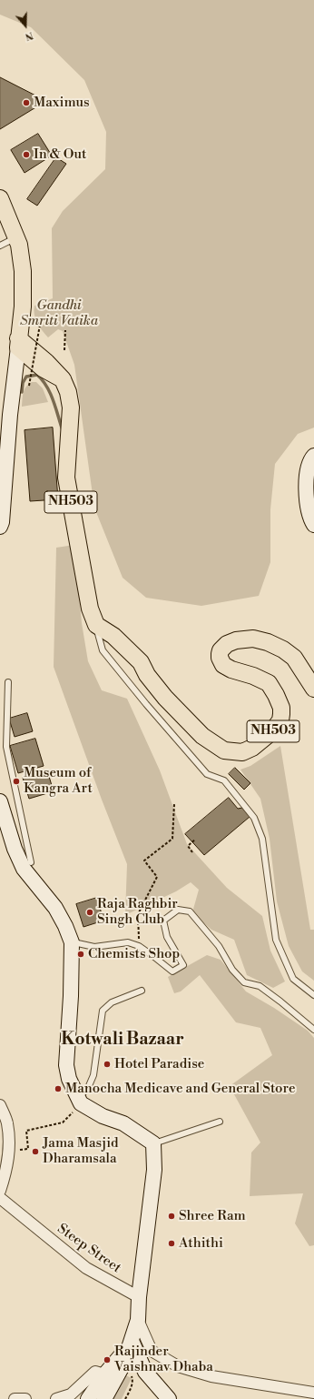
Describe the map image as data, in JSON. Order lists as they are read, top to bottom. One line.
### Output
{"streets":{"main road":["NH503"],"street":["Steep Street"]},"districts":["Kotwali Bazaar"],"parks":["Gandhi Smriti Vatika"],"places":["Maximus","In & Out","Museum of Kangra Art","Raja Raghbir Singh Club","Chemists Shop","Hotel Paradise","Manocha Medicave and General Store","Jama Masjid Dharamsala","Shree Ram","Athithi","Rajinder Vaishnav Dhaba"],"north":"bottom"}
